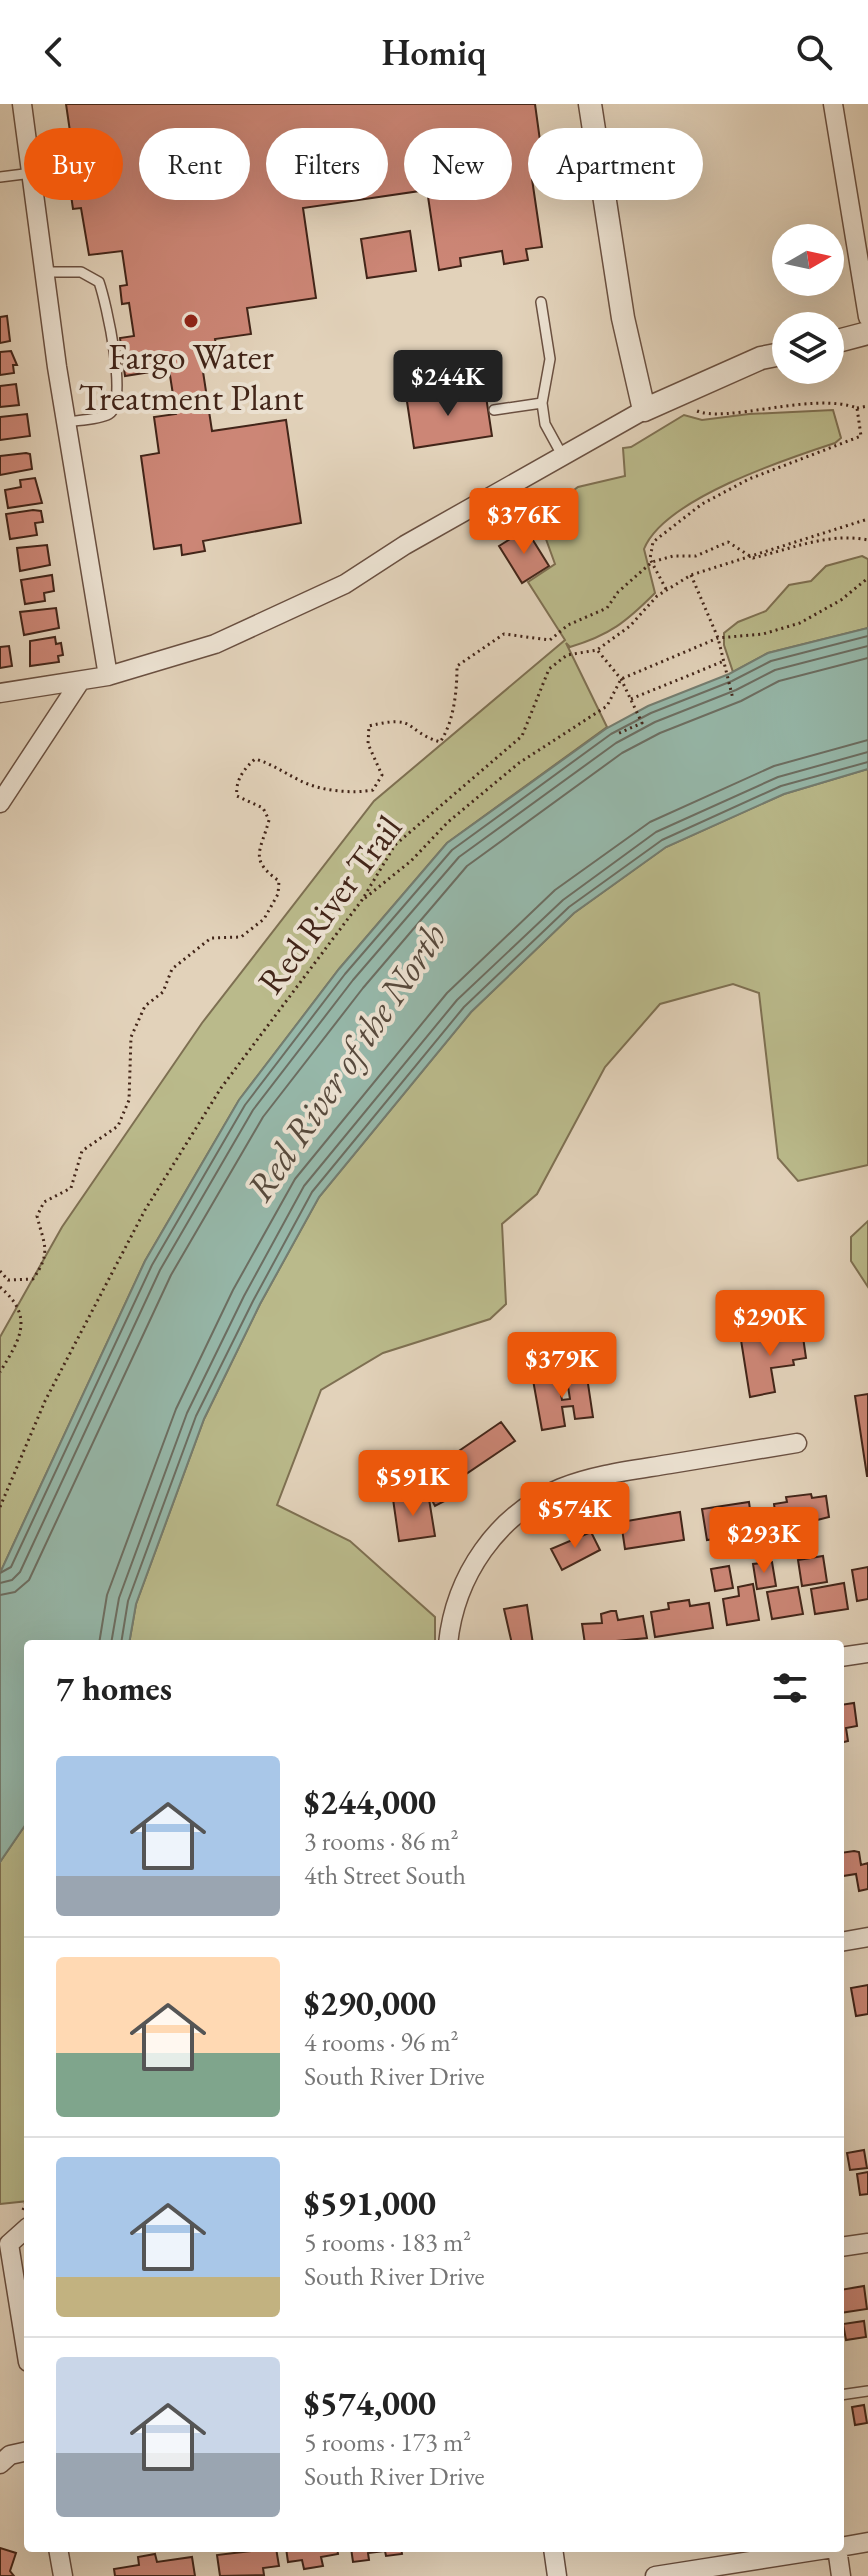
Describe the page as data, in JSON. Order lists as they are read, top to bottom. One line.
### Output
{"streets":{"path":["Red River Trail"]},"water":["Red River of the North"],"places":["Fargo Water Treatment Plant"],"north":"right","page":{"header":"Homiq","chip":["Buy","Rent","Filters","New","Apartment"],"price":["$244K","$376K","$290K","$379K","$591K","$574K","$293K"],"heading":"7 homes","list":[{"name":"$244,000","note":"3 rooms · 86 m² · 4th Street South"},{"name":"$290,000","note":"4 rooms · 96 m² · South River Drive"},{"name":"$591,000","note":"5 rooms · 183 m² · South River Drive"},{"name":"$574,000","note":"5 rooms · 173 m² · South River Drive"}]}}
